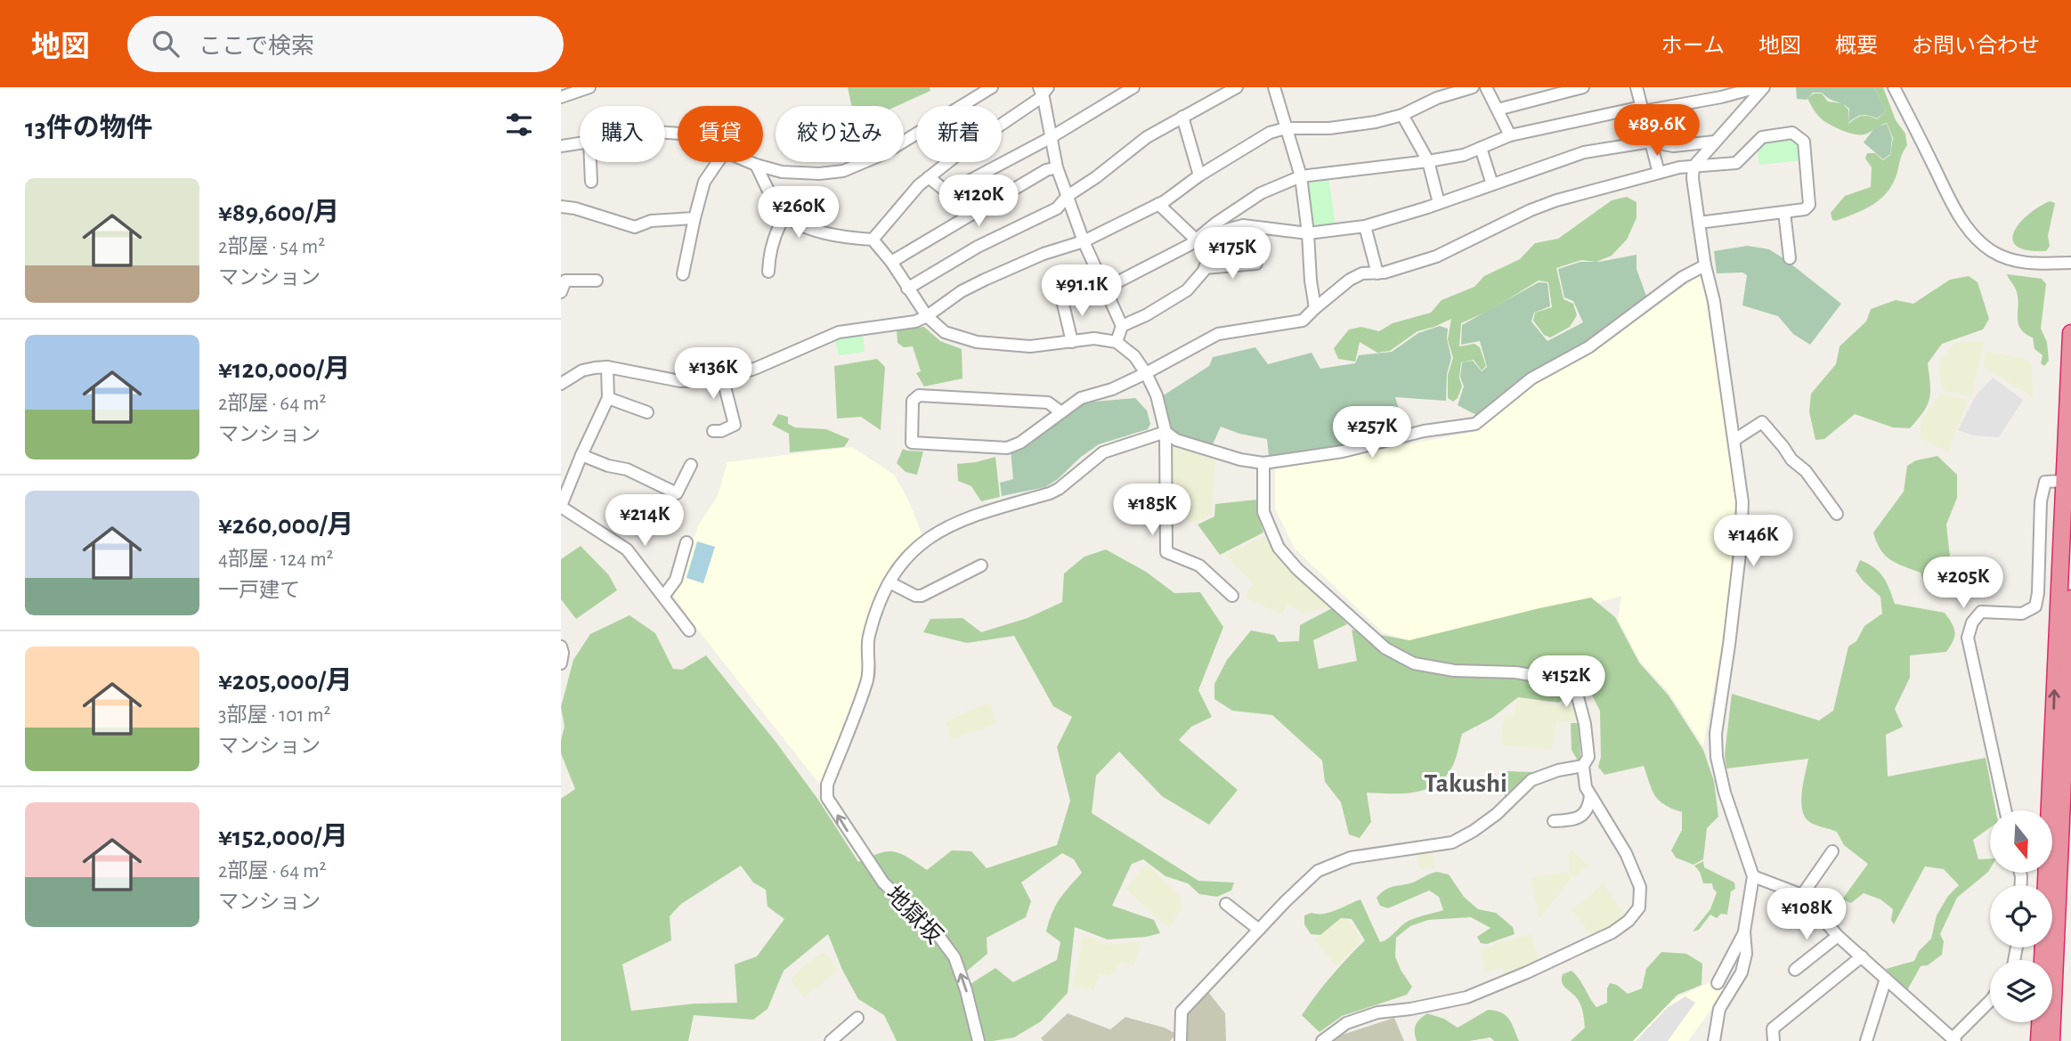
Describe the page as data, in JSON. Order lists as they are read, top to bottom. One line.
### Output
{"streets":{"street":["地獄坂"]},"one_way":["地獄坂"],"districts":["Takushi"],"north":"bottom","page":{"header":"地図","search":"ここで検索","nav":["ホーム","地図","概要","お問い合わせ"],"heading":"13件の物件","price":["¥89.6K","¥120K","¥260K","¥175K","¥91.1K","¥136K","¥257K","¥185K","¥214K","¥146K","¥205K","¥152K","¥108K"],"chip":["購入","賃貸","絞り込み","新着"],"list":[{"name":"¥89,600/月","note":"2部屋 · 54 m² · マンション"},{"name":"¥120,000/月","note":"2部屋 · 64 m² · マンション"},{"name":"¥260,000/月","note":"4部屋 · 124 m² · 一戸建て"},{"name":"¥205,000/月","note":"3部屋 · 101 m² · マンション"},{"name":"¥152,000/月","note":"2部屋 · 64 m² · マンション"}]}}
